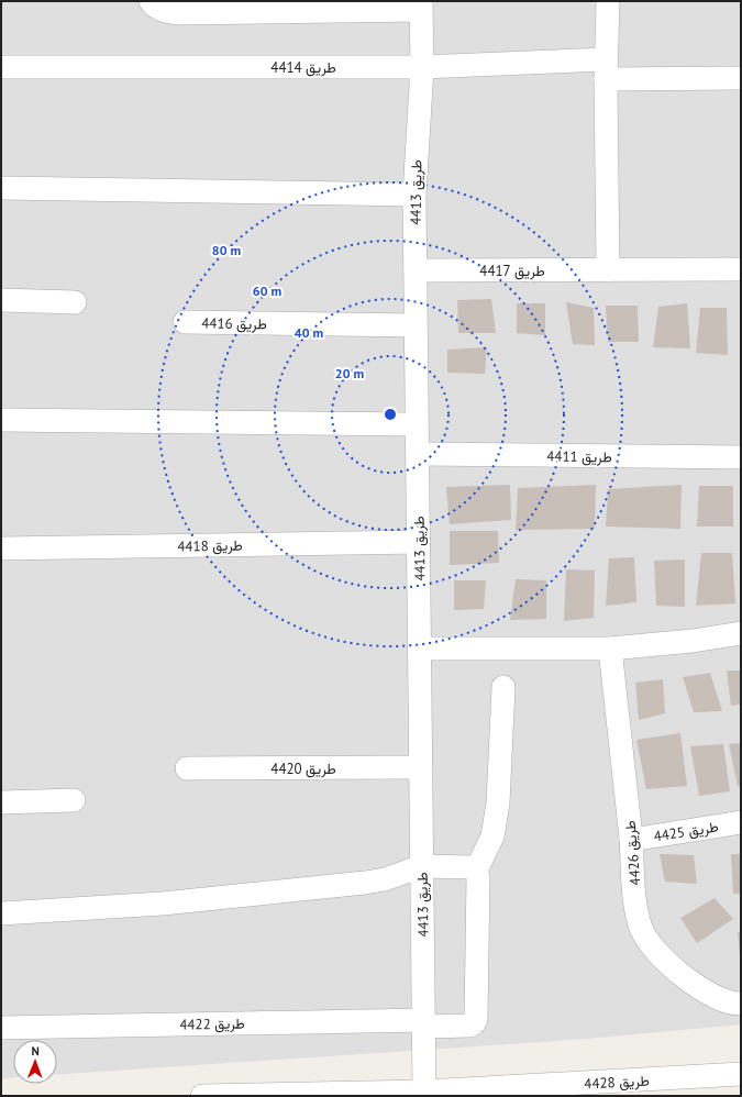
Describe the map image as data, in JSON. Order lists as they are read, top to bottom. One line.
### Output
{"streets":{"street":["طريق 4414","طريق 4413","طريق 4417","طريق 4416","طريق 4411","طريق 4418","طريق 4420","طريق 4425","طريق 4426","طريق 4422","طريق 4428"]},"crossings":[["طريق 4414","طريق 4413"],["طريق 4413","طريق 4417"],["طريق 4413","طريق 4416"],["طريق 4413","طريق 4411"],["طريق 4413","طريق 4418"],["طريق 4413","طريق 4420"],["طريق 4413","طريق 4422"],["طريق 4413","طريق 4428"],["طريق 4425","طريق 4426"]],"north":"top","rings":["80 m","60 m","40 m","20 m"]}
